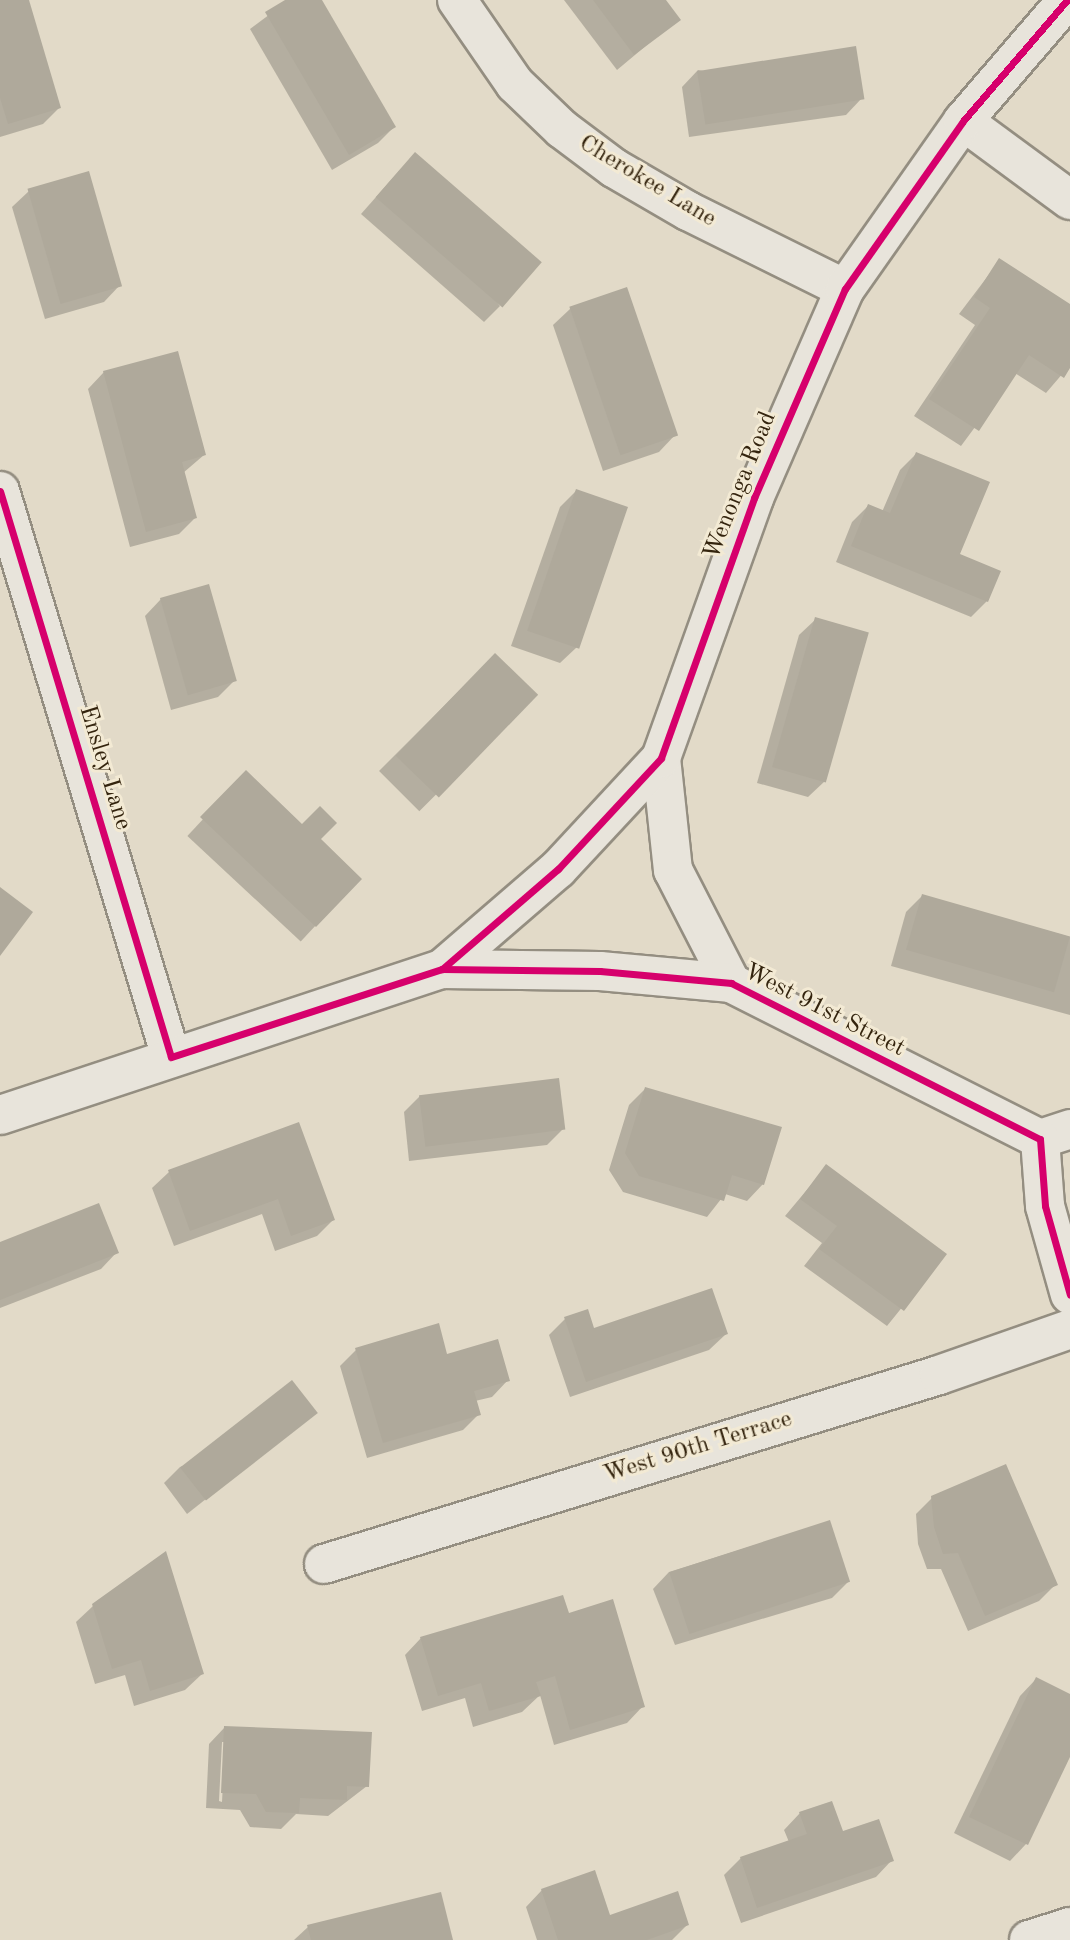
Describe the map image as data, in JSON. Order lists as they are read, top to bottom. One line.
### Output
{"streets":{"street":["Cherokee Lane","Wenonga Road","Ensley Lane","West 91st Street","West 90th Terrace"]},"crossings":[["Cherokee Lane","Wenonga Road"],["Wenonga Road","West 91st Street"],["Ensley Lane","West 91st Street"]]}
